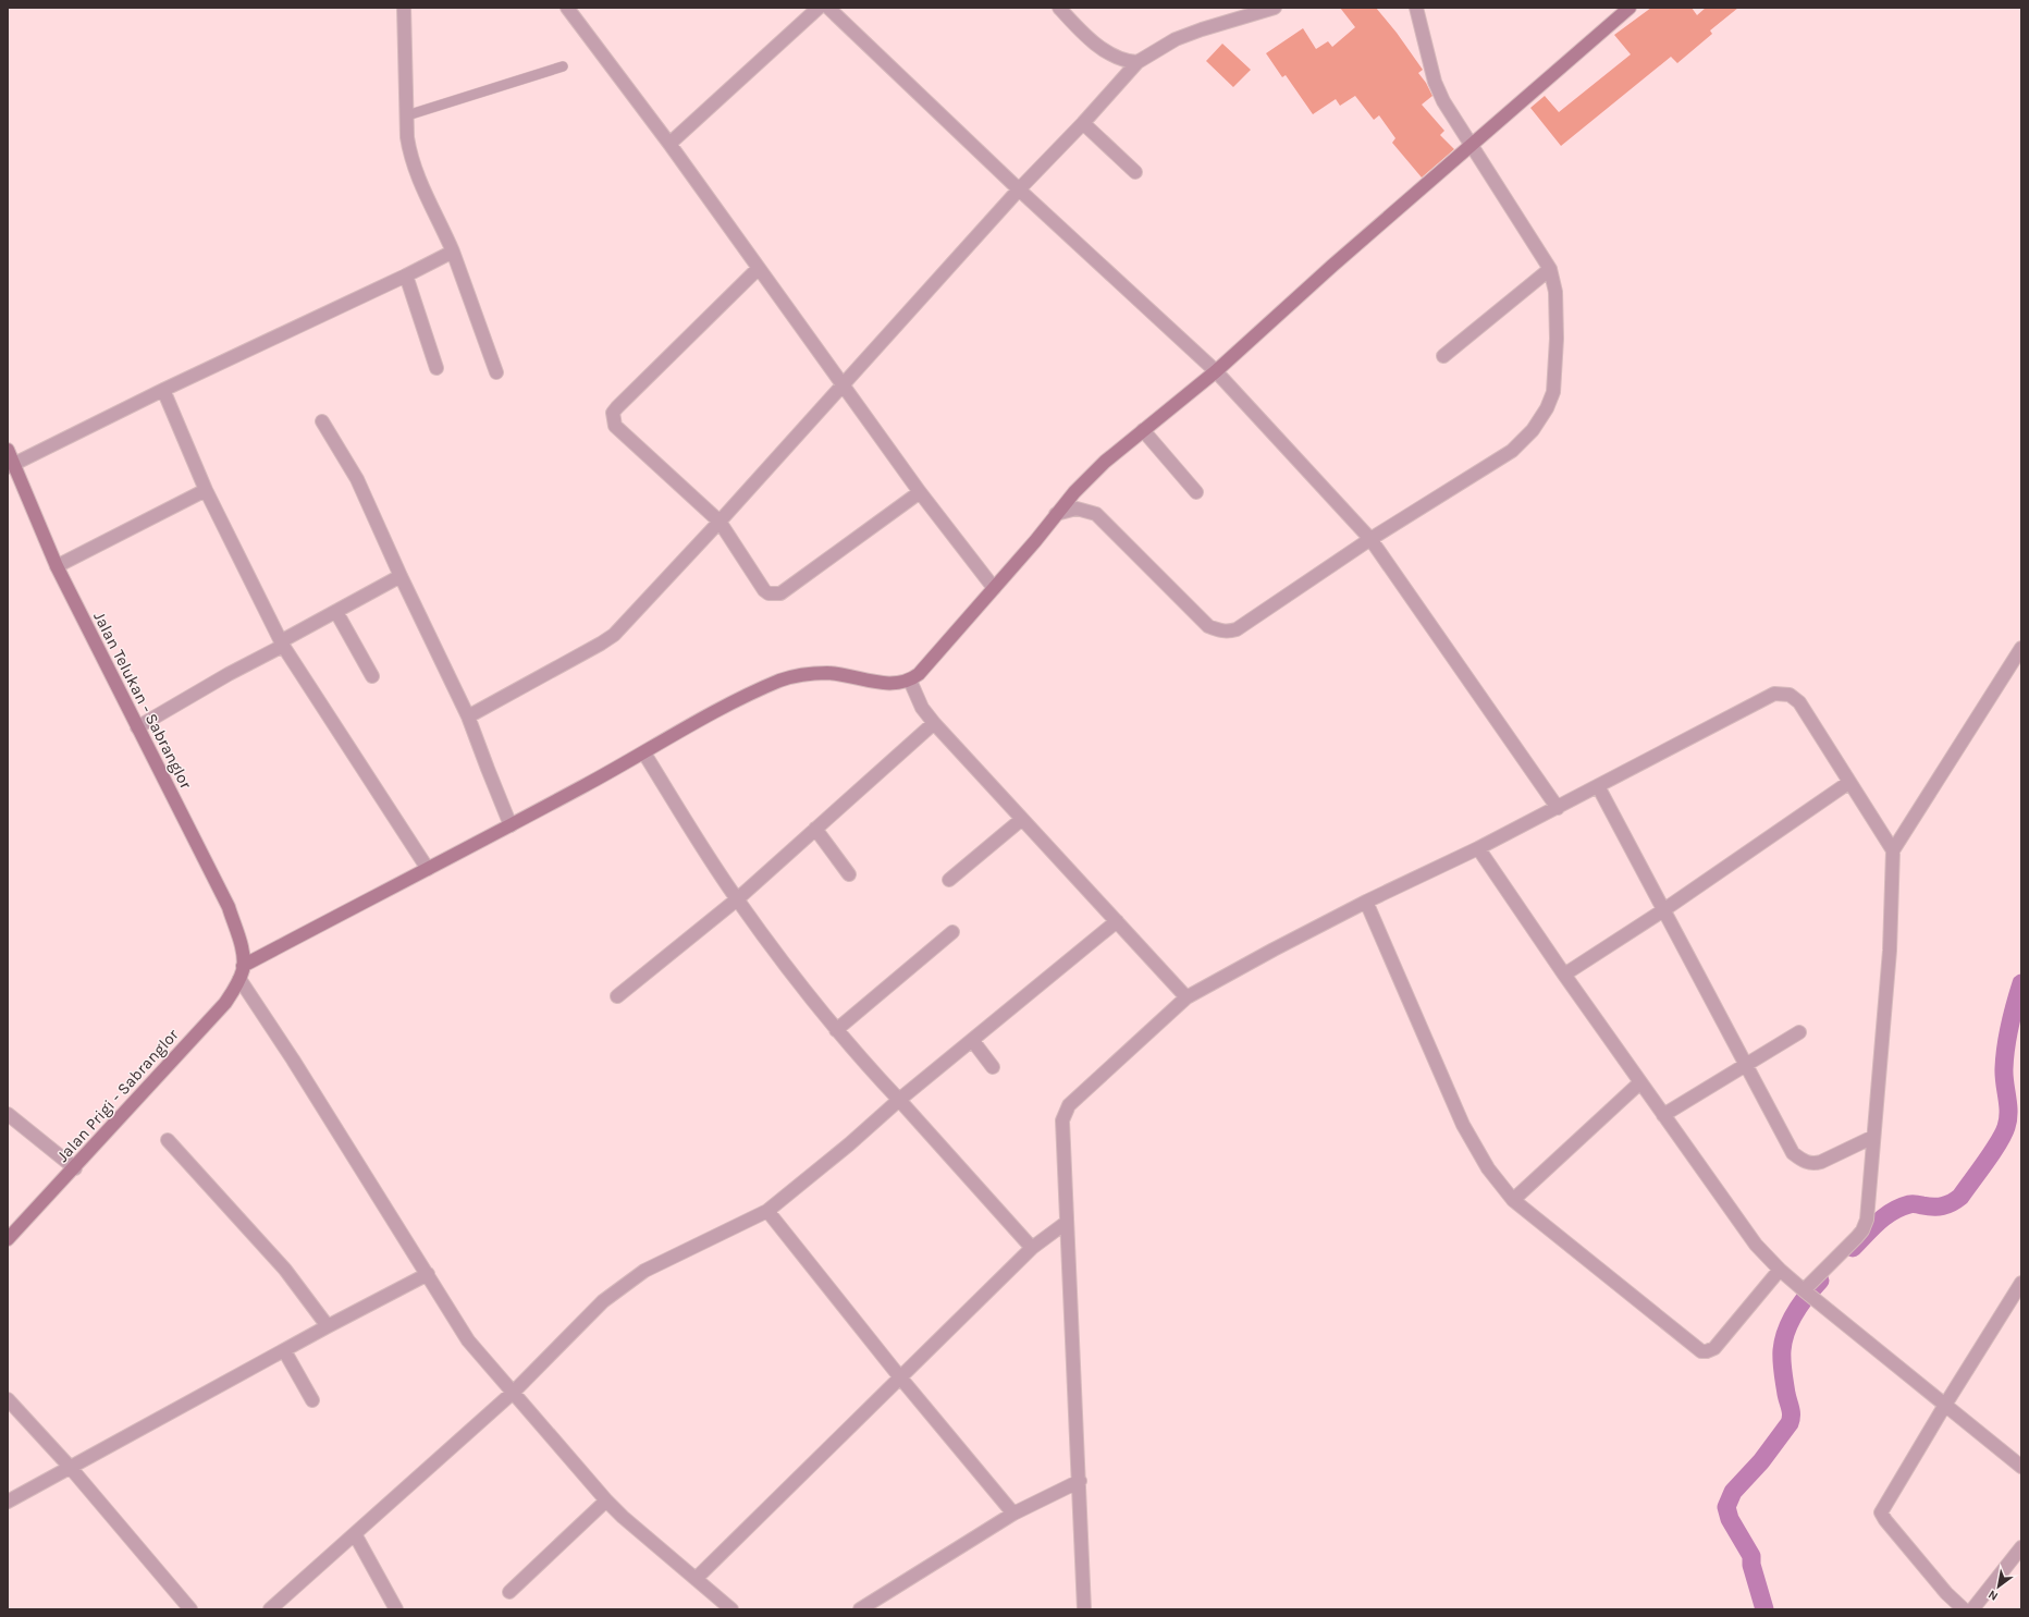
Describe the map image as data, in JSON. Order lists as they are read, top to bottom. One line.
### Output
{"streets":{"street":["Jalan Telukan - Sabranglor","Jalan Prigi - Sabranglor"]},"crossings":[["Jalan Telukan - Sabranglor","Jalan Prigi - Sabranglor"]],"north":"bottom left"}
